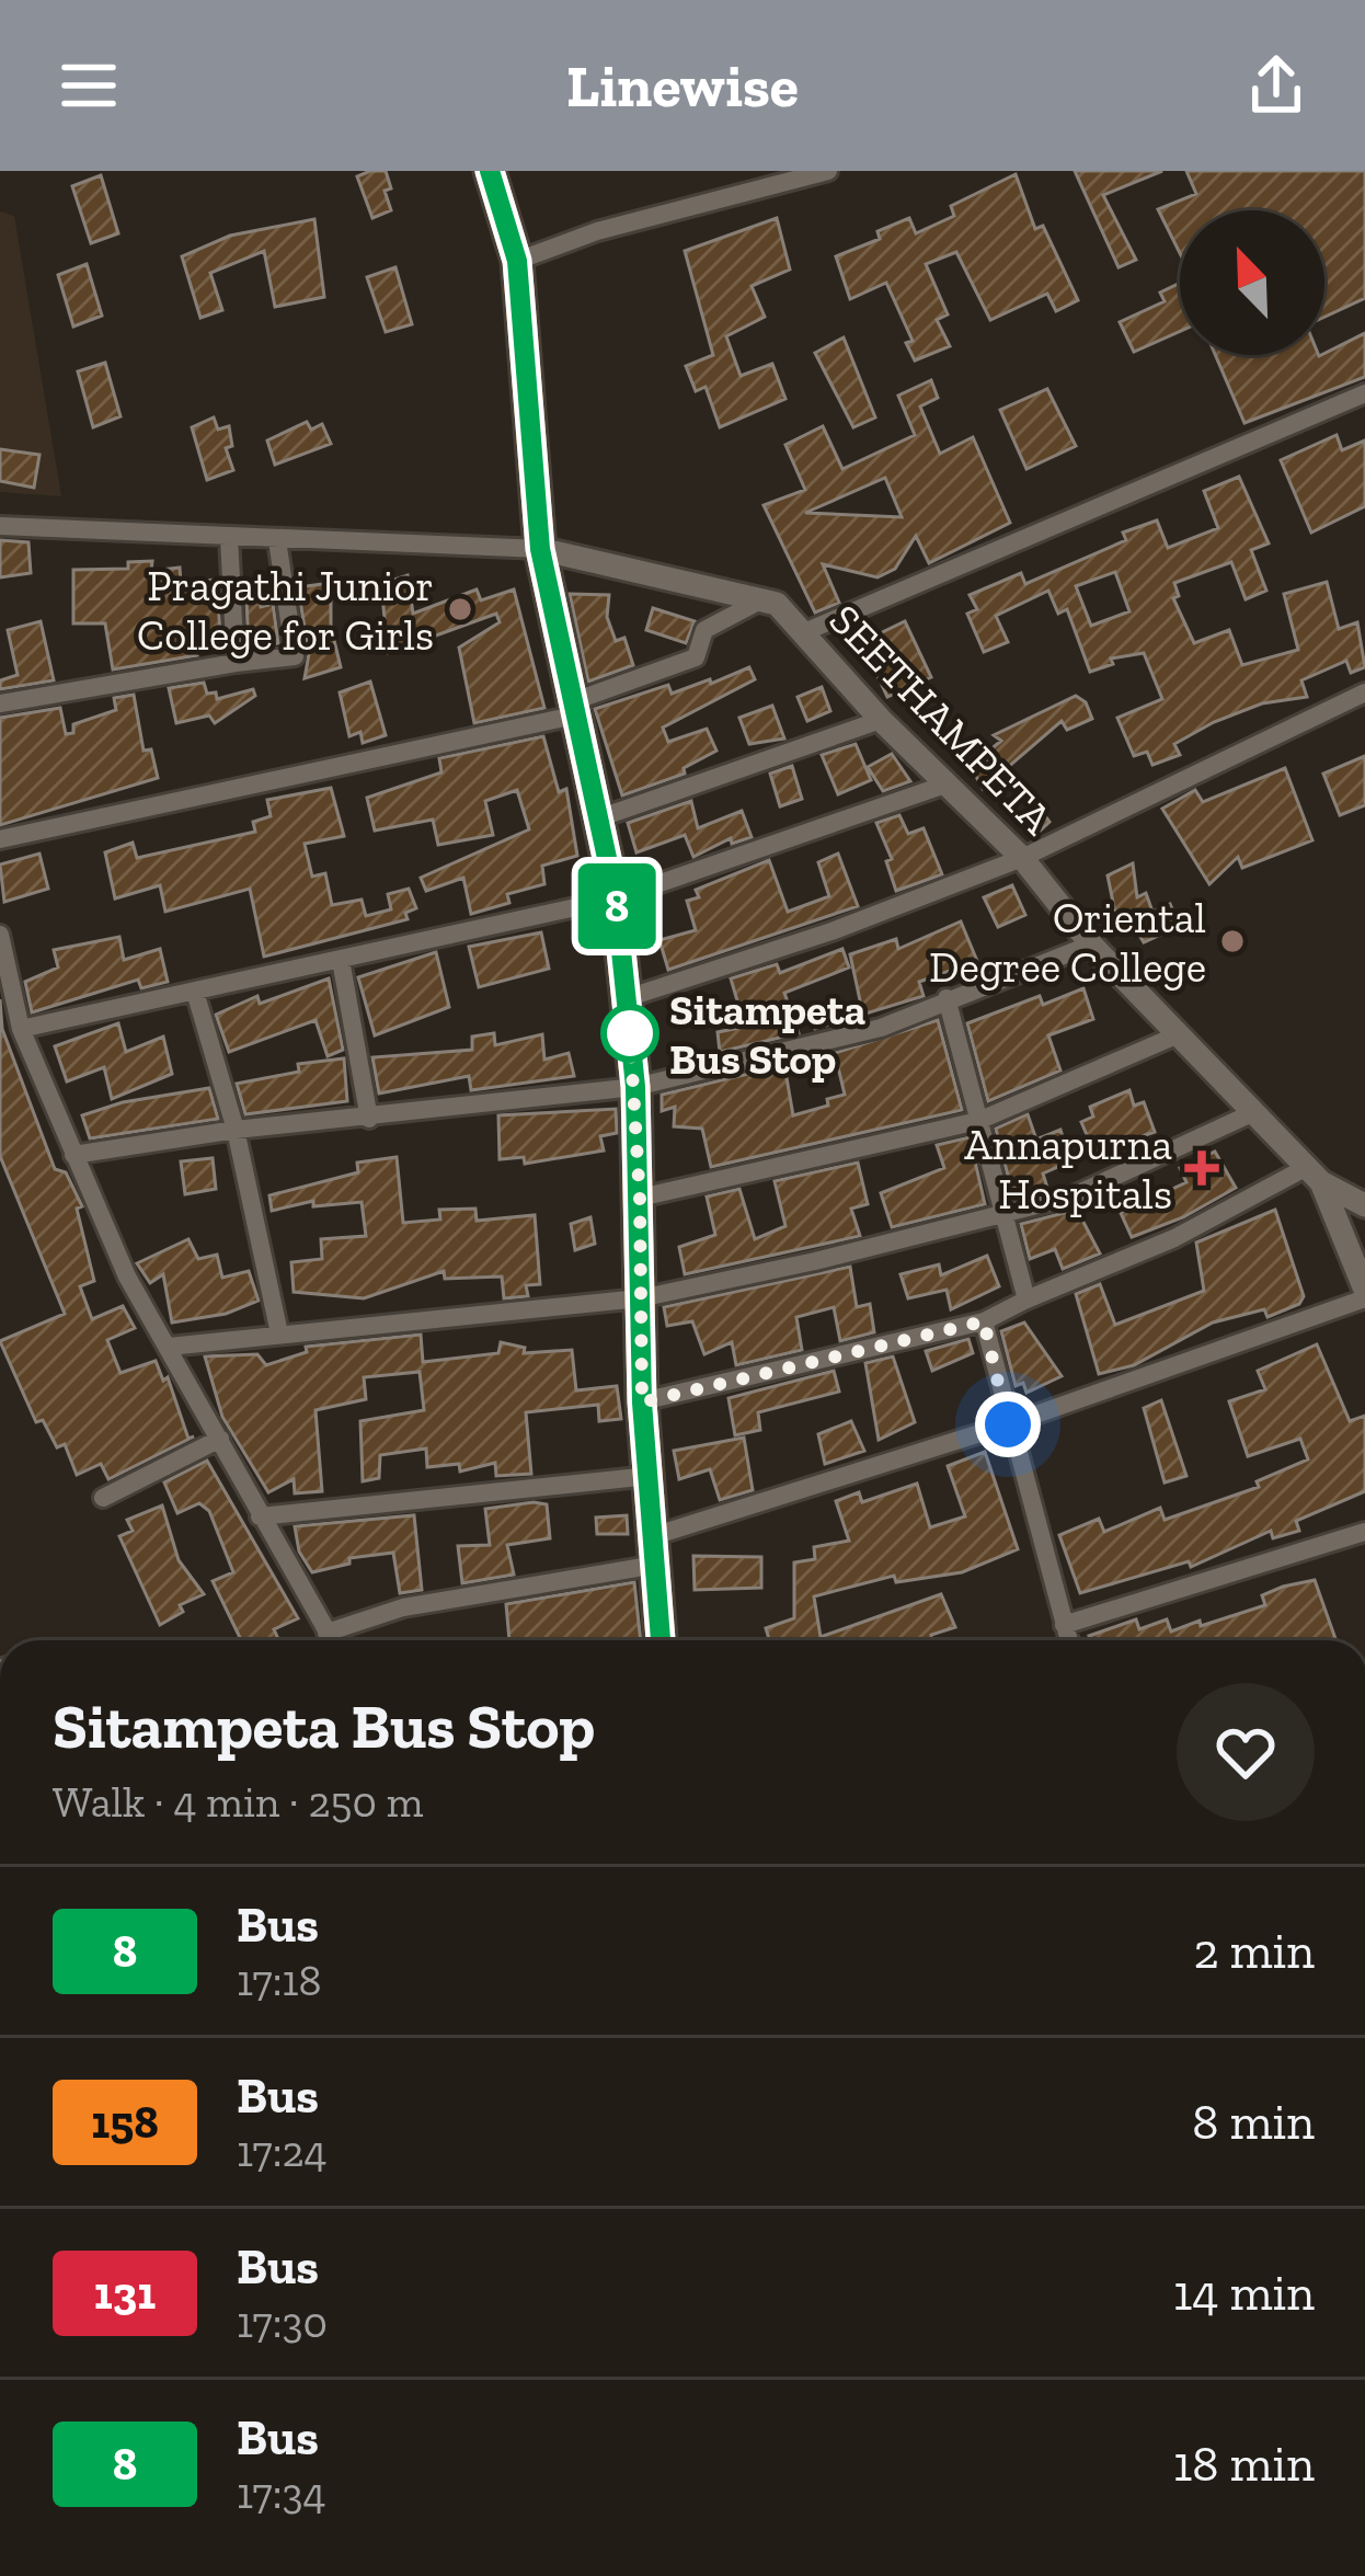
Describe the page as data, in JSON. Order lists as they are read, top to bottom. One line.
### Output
{"streets":{"street":["SEETHAMPETA"]},"places":{"other":["Pragathi Junior College for Girls","Oriental Degree College","Sitampeta Bus Stop"],"health":["Annapurna Hospitals"]},"lines":["bus line 8"],"north":"top left","page":{"header":"Linewise","on_map":"8","heading":["Sitampeta Bus Stop","Walk · 4 min · 250 m"],"list":[{"mark":"8","name":"Bus","note":"17:18","value":"2 min"},{"mark":"158","name":"Bus","note":"17:24","value":"8 min"},{"mark":"131","name":"Bus","note":"17:30","value":"14 min"},{"mark":"8","name":"Bus","note":"17:34","value":"18 min"}]}}
